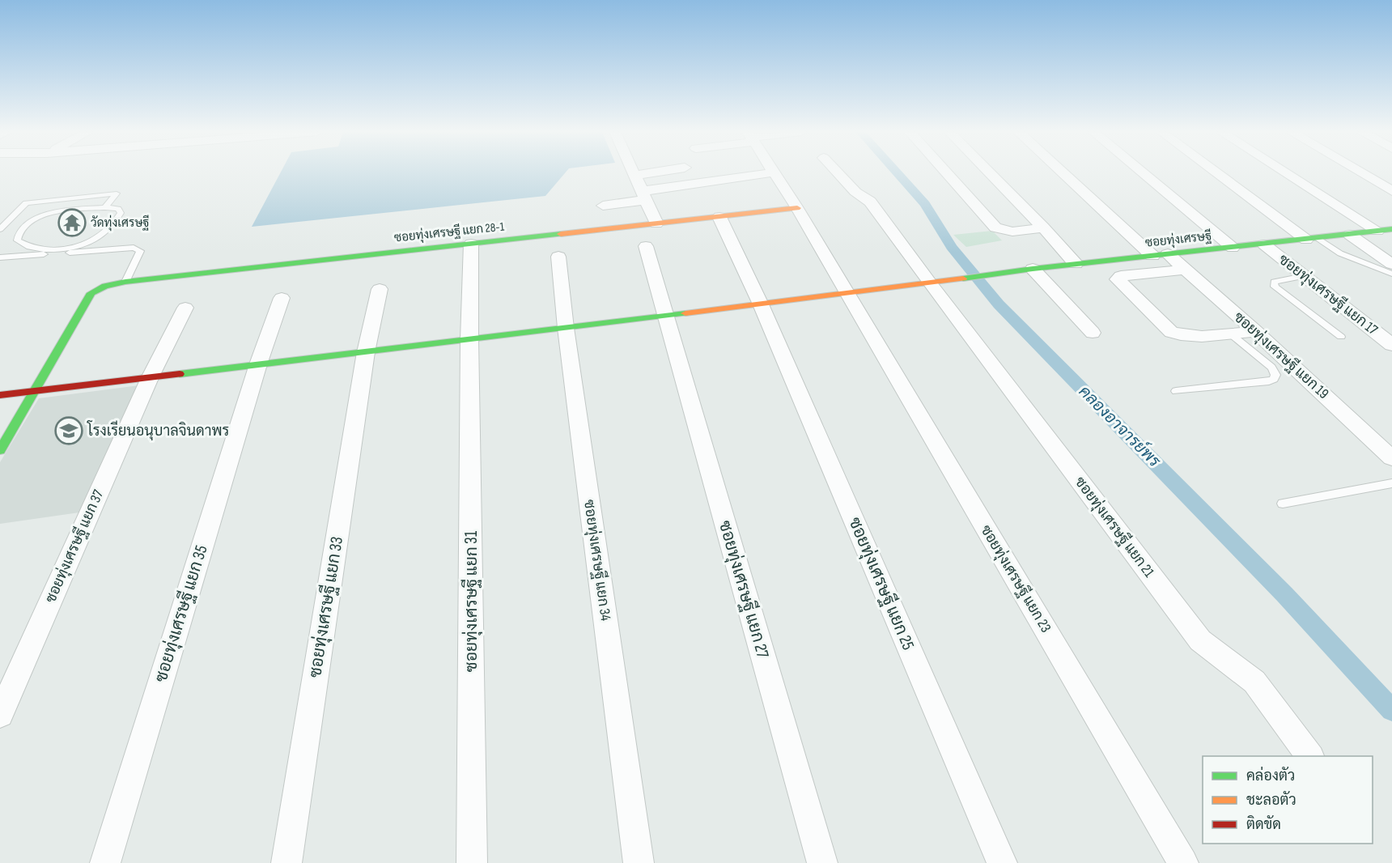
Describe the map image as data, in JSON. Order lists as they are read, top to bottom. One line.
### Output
{"streets":{"main road":["ซอยทุ่งเศรษฐี แยก 28-1","ซอยทุ่งเศรษฐี"],"street":["ซอยทุ่งเศรษฐี แยก 17","ซอยทุ่งเศรษฐี แยก 19","ซอยทุ่งเศรษฐี แยก 21","ซอยทุ่งเศรษฐี แยก 37","ซอยทุ่งเศรษฐี แยก 34","ซอยทุ่งเศรษฐี แยก 23","ซอยทุ่งเศรษฐี แยก 25","ซอยทุ่งเศรษฐี แยก 27","ซอยทุ่งเศรษฐี แยก 31","ซอยทุ่งเศรษฐี แยก 33","ซอยทุ่งเศรษฐี แยก 35"]},"crossings":[["ซอยทุ่งเศรษฐี แยก 28-1","ซอยทุ่งเศรษฐี"],["ซอยทุ่งเศรษฐี แยก 28-1","ซอยทุ่งเศรษฐี แยก 23"],["ซอยทุ่งเศรษฐี แยก 28-1","ซอยทุ่งเศรษฐี แยก 25"],["ซอยทุ่งเศรษฐี แยก 28-1","ซอยทุ่งเศรษฐี แยก 31"],["ซอยทุ่งเศรษฐี","ซอยทุ่งเศรษฐี แยก 17"],["ซอยทุ่งเศรษฐี","ซอยทุ่งเศรษฐี แยก 19"],["ซอยทุ่งเศรษฐี","ซอยทุ่งเศรษฐี แยก 21"],["ซอยทุ่งเศรษฐี","ซอยทุ่งเศรษฐี แยก 37"],["ซอยทุ่งเศรษฐี","ซอยทุ่งเศรษฐี แยก 34"],["ซอยทุ่งเศรษฐี","ซอยทุ่งเศรษฐี แยก 23"],["ซอยทุ่งเศรษฐี","ซอยทุ่งเศรษฐี แยก 25"],["ซอยทุ่งเศรษฐี","ซอยทุ่งเศรษฐี แยก 27"],["ซอยทุ่งเศรษฐี","ซอยทุ่งเศรษฐี แยก 31"],["ซอยทุ่งเศรษฐี","ซอยทุ่งเศรษฐี แยก 33"],["ซอยทุ่งเศรษฐี","ซอยทุ่งเศรษฐี แยก 35"]],"water":["คลองอาจารย์พร"],"places":{"temple":["วัดทุ่งเศรษฐี"],"school or university":["โรงเรียนอนุบาลจินดาพร"]},"legend":["คล่องตัว","ชะลอตัว","ติดขัด"]}
